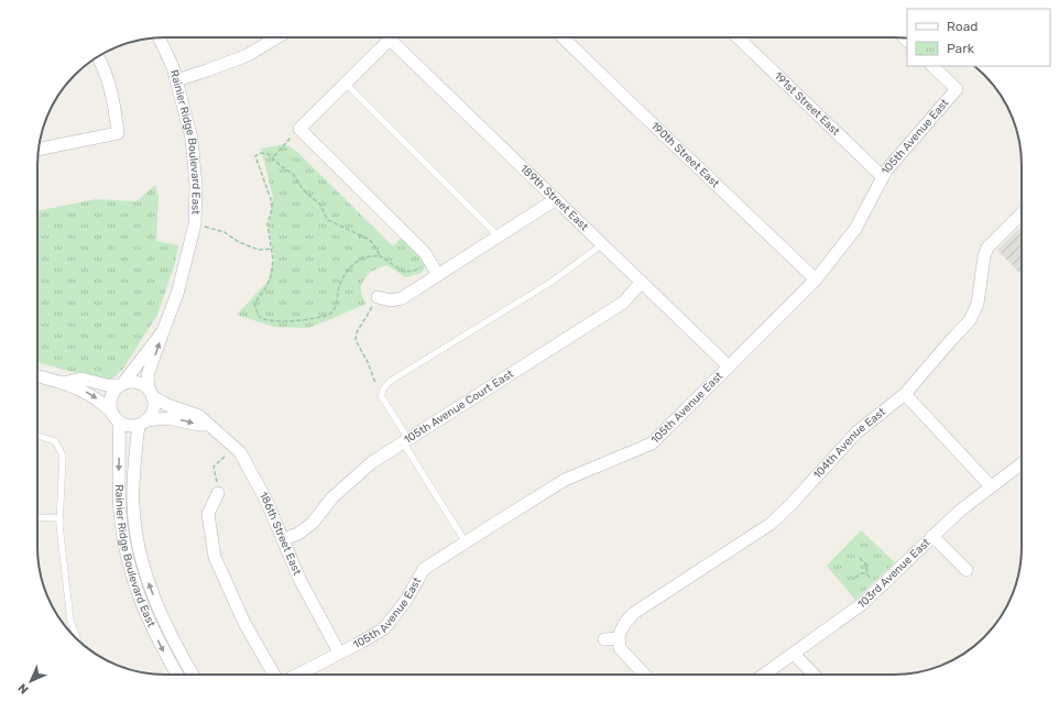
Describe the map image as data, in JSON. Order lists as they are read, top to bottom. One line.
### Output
{"streets":{"street":["191st Street East","105th Avenue East","Rainier Ridge Boulevard East","190th Street East","189th Street East","105th Avenue Court East","104th Avenue East","186th Street East","103rd Avenue East"]},"crossings":[["191st Street East","105th Avenue East"],["105th Avenue East","190th Street East"],["105th Avenue East","189th Street East"],["105th Avenue East","186th Street East"],["Rainier Ridge Boulevard East","186th Street East"],["189th Street East","105th Avenue Court East"],["105th Avenue Court East","186th Street East"]],"legend":["Road","Park"],"north":"bottom left"}
